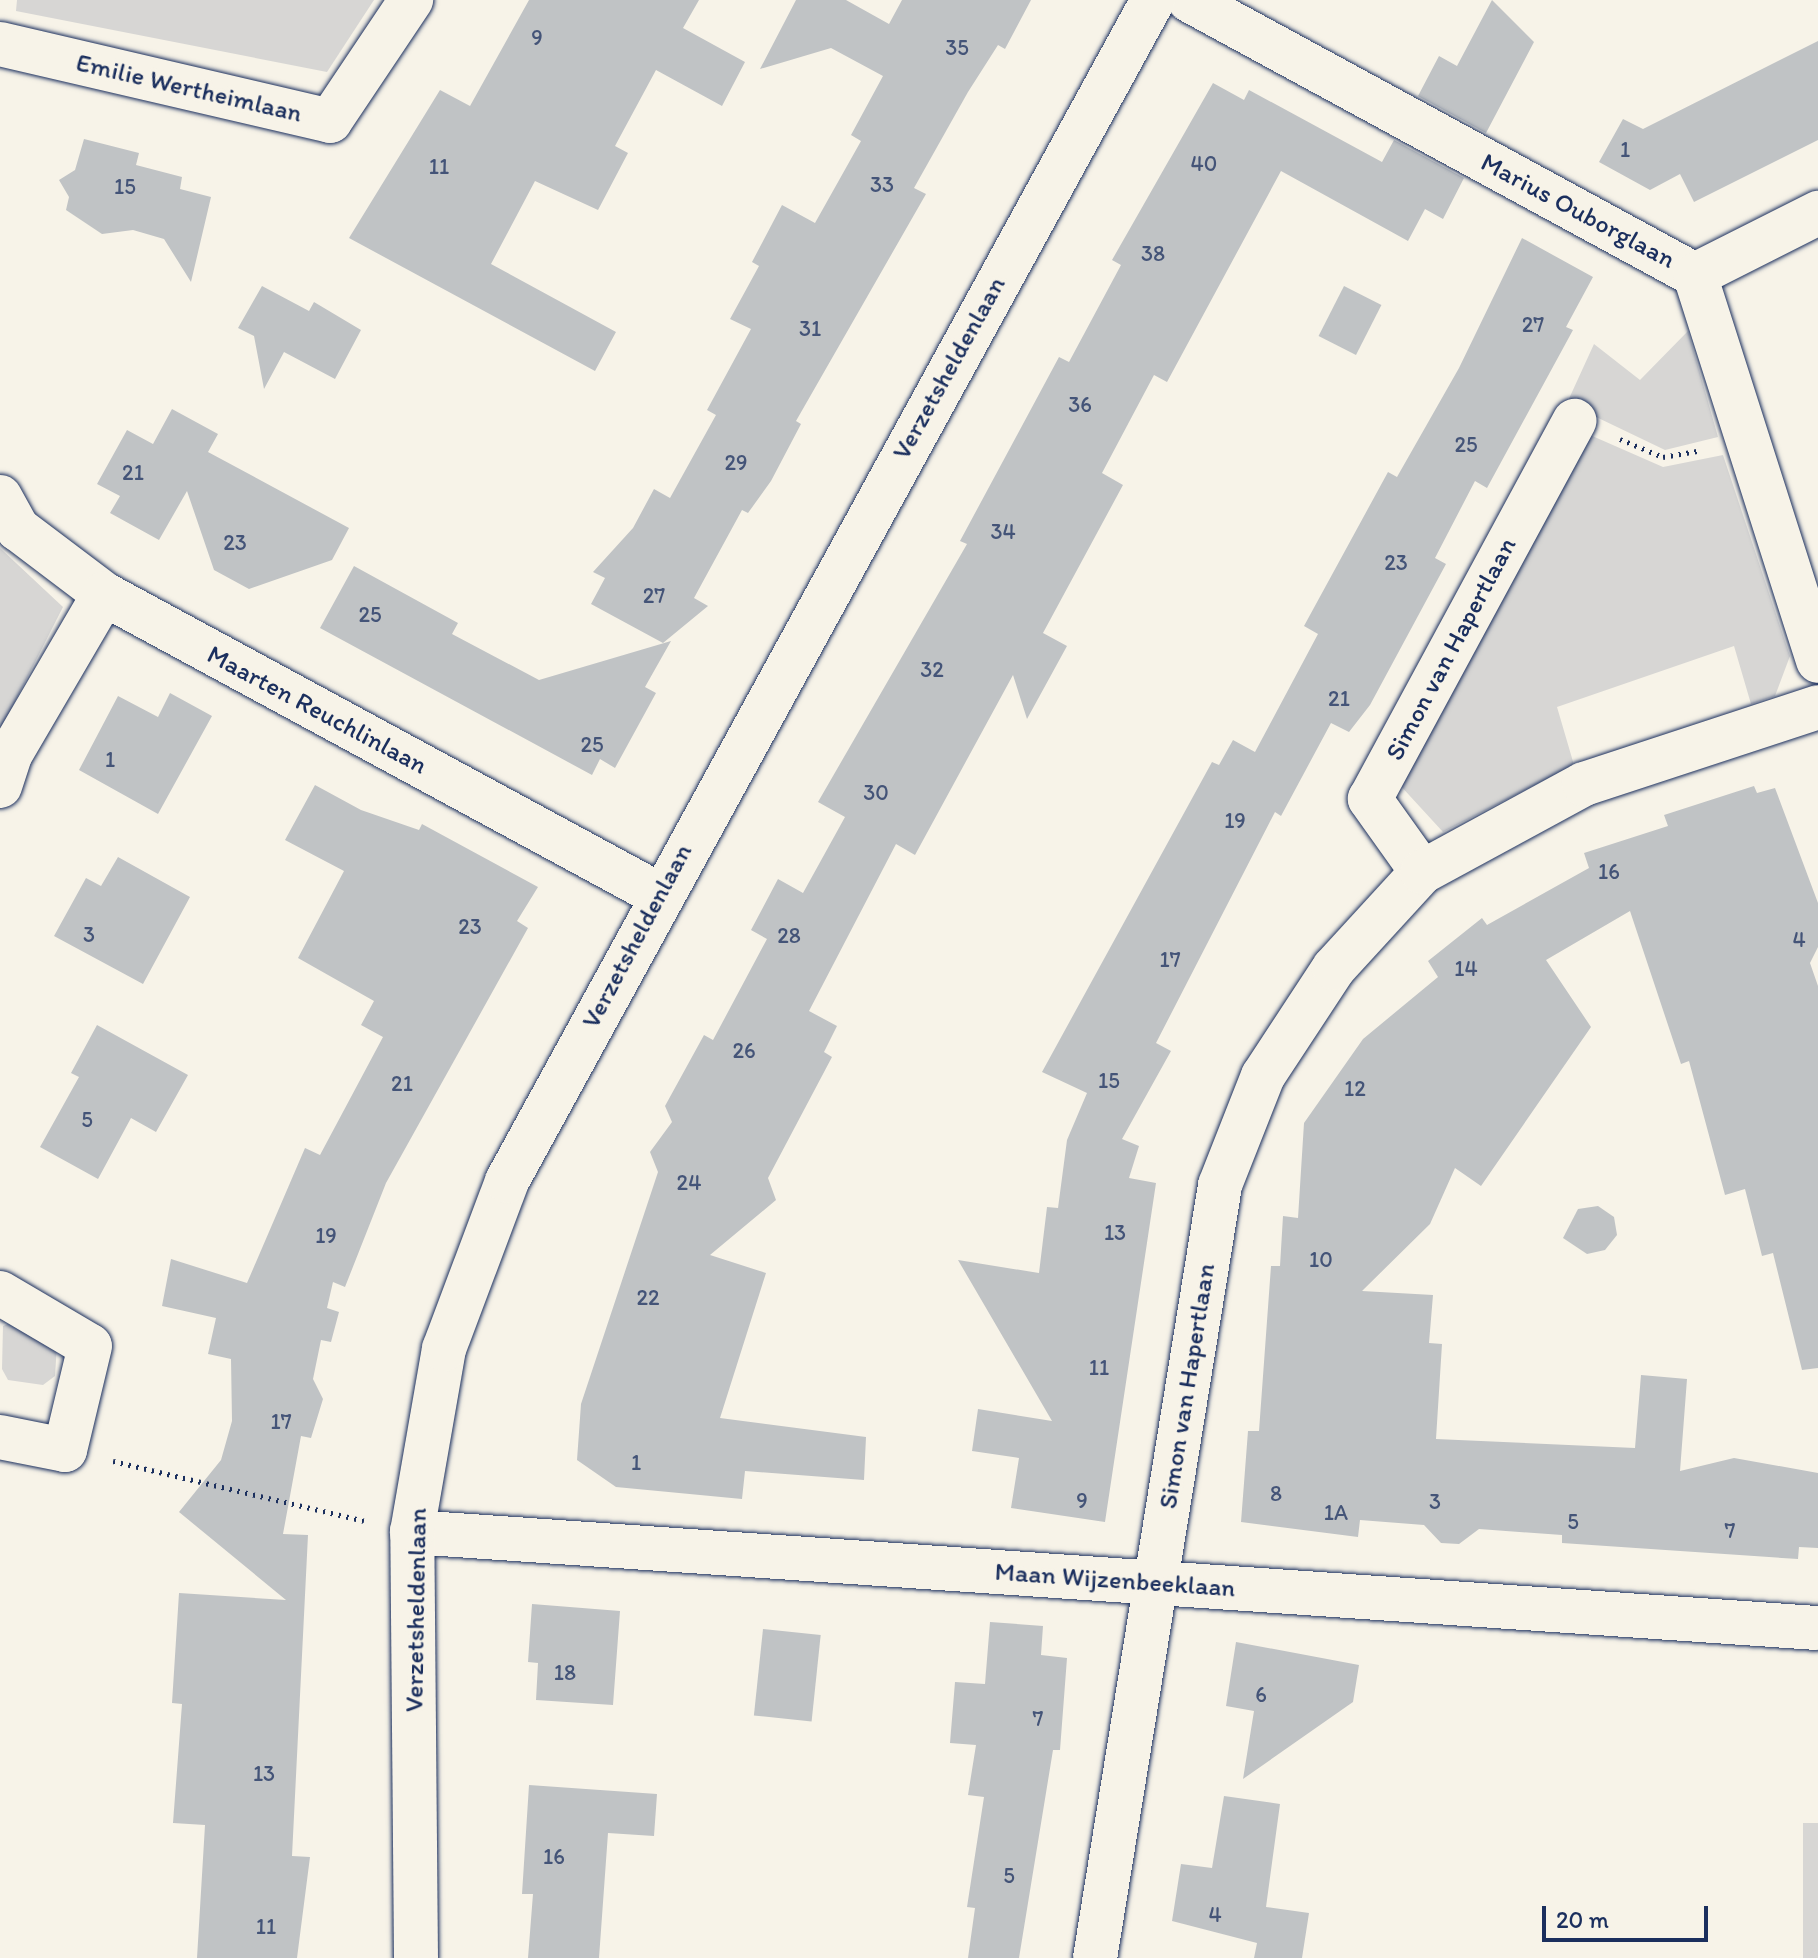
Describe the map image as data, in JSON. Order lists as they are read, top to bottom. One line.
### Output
{"streets":{"street":["Emilie Wertheimlaan","Marius Ouborglaan","Verzetsheldenlaan","Simon van Hapertlaan","Maarten Reuchlinlaan","Maan Wijzenbeeklaan"]},"crossings":[["Verzetsheldenlaan","Maarten Reuchlinlaan"],["Verzetsheldenlaan","Maan Wijzenbeeklaan"],["Simon van Hapertlaan","Maan Wijzenbeeklaan"]],"house_numbers":["9","35","1","40","11","33","15","38","27","31","36","25","29","21","34","23","23","27","25","32","21","25","1","30","19","16","23","3","28","4","17","14","26","15","21","12","5","24","13","19","10","22","11","17","1","8","9","3","1A","5","7","18","6","7","13","16","5","4","11"],"scale_bar":"20 m"}
